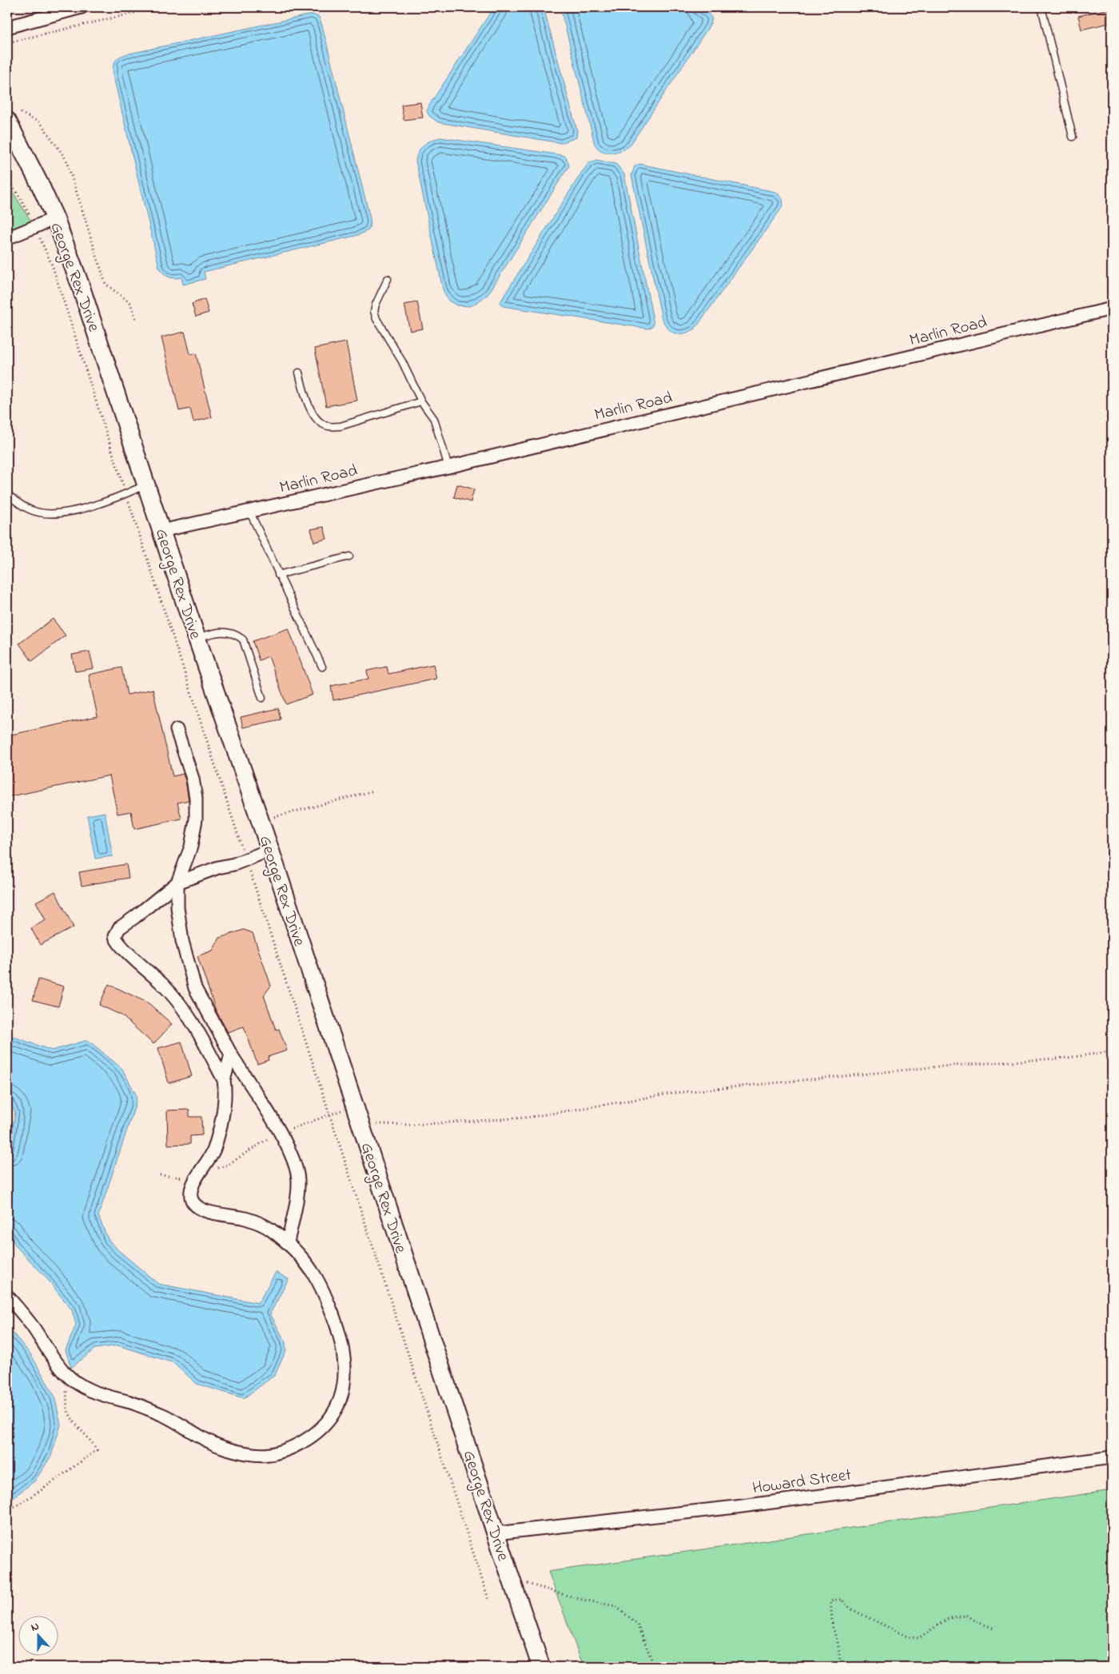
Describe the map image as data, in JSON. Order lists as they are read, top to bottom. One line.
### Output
{"streets":{"street":["George Rex Drive","Marlin Road","Howard Street"]},"crossings":[["George Rex Drive","Marlin Road"],["George Rex Drive","Howard Street"]],"north":"top"}
